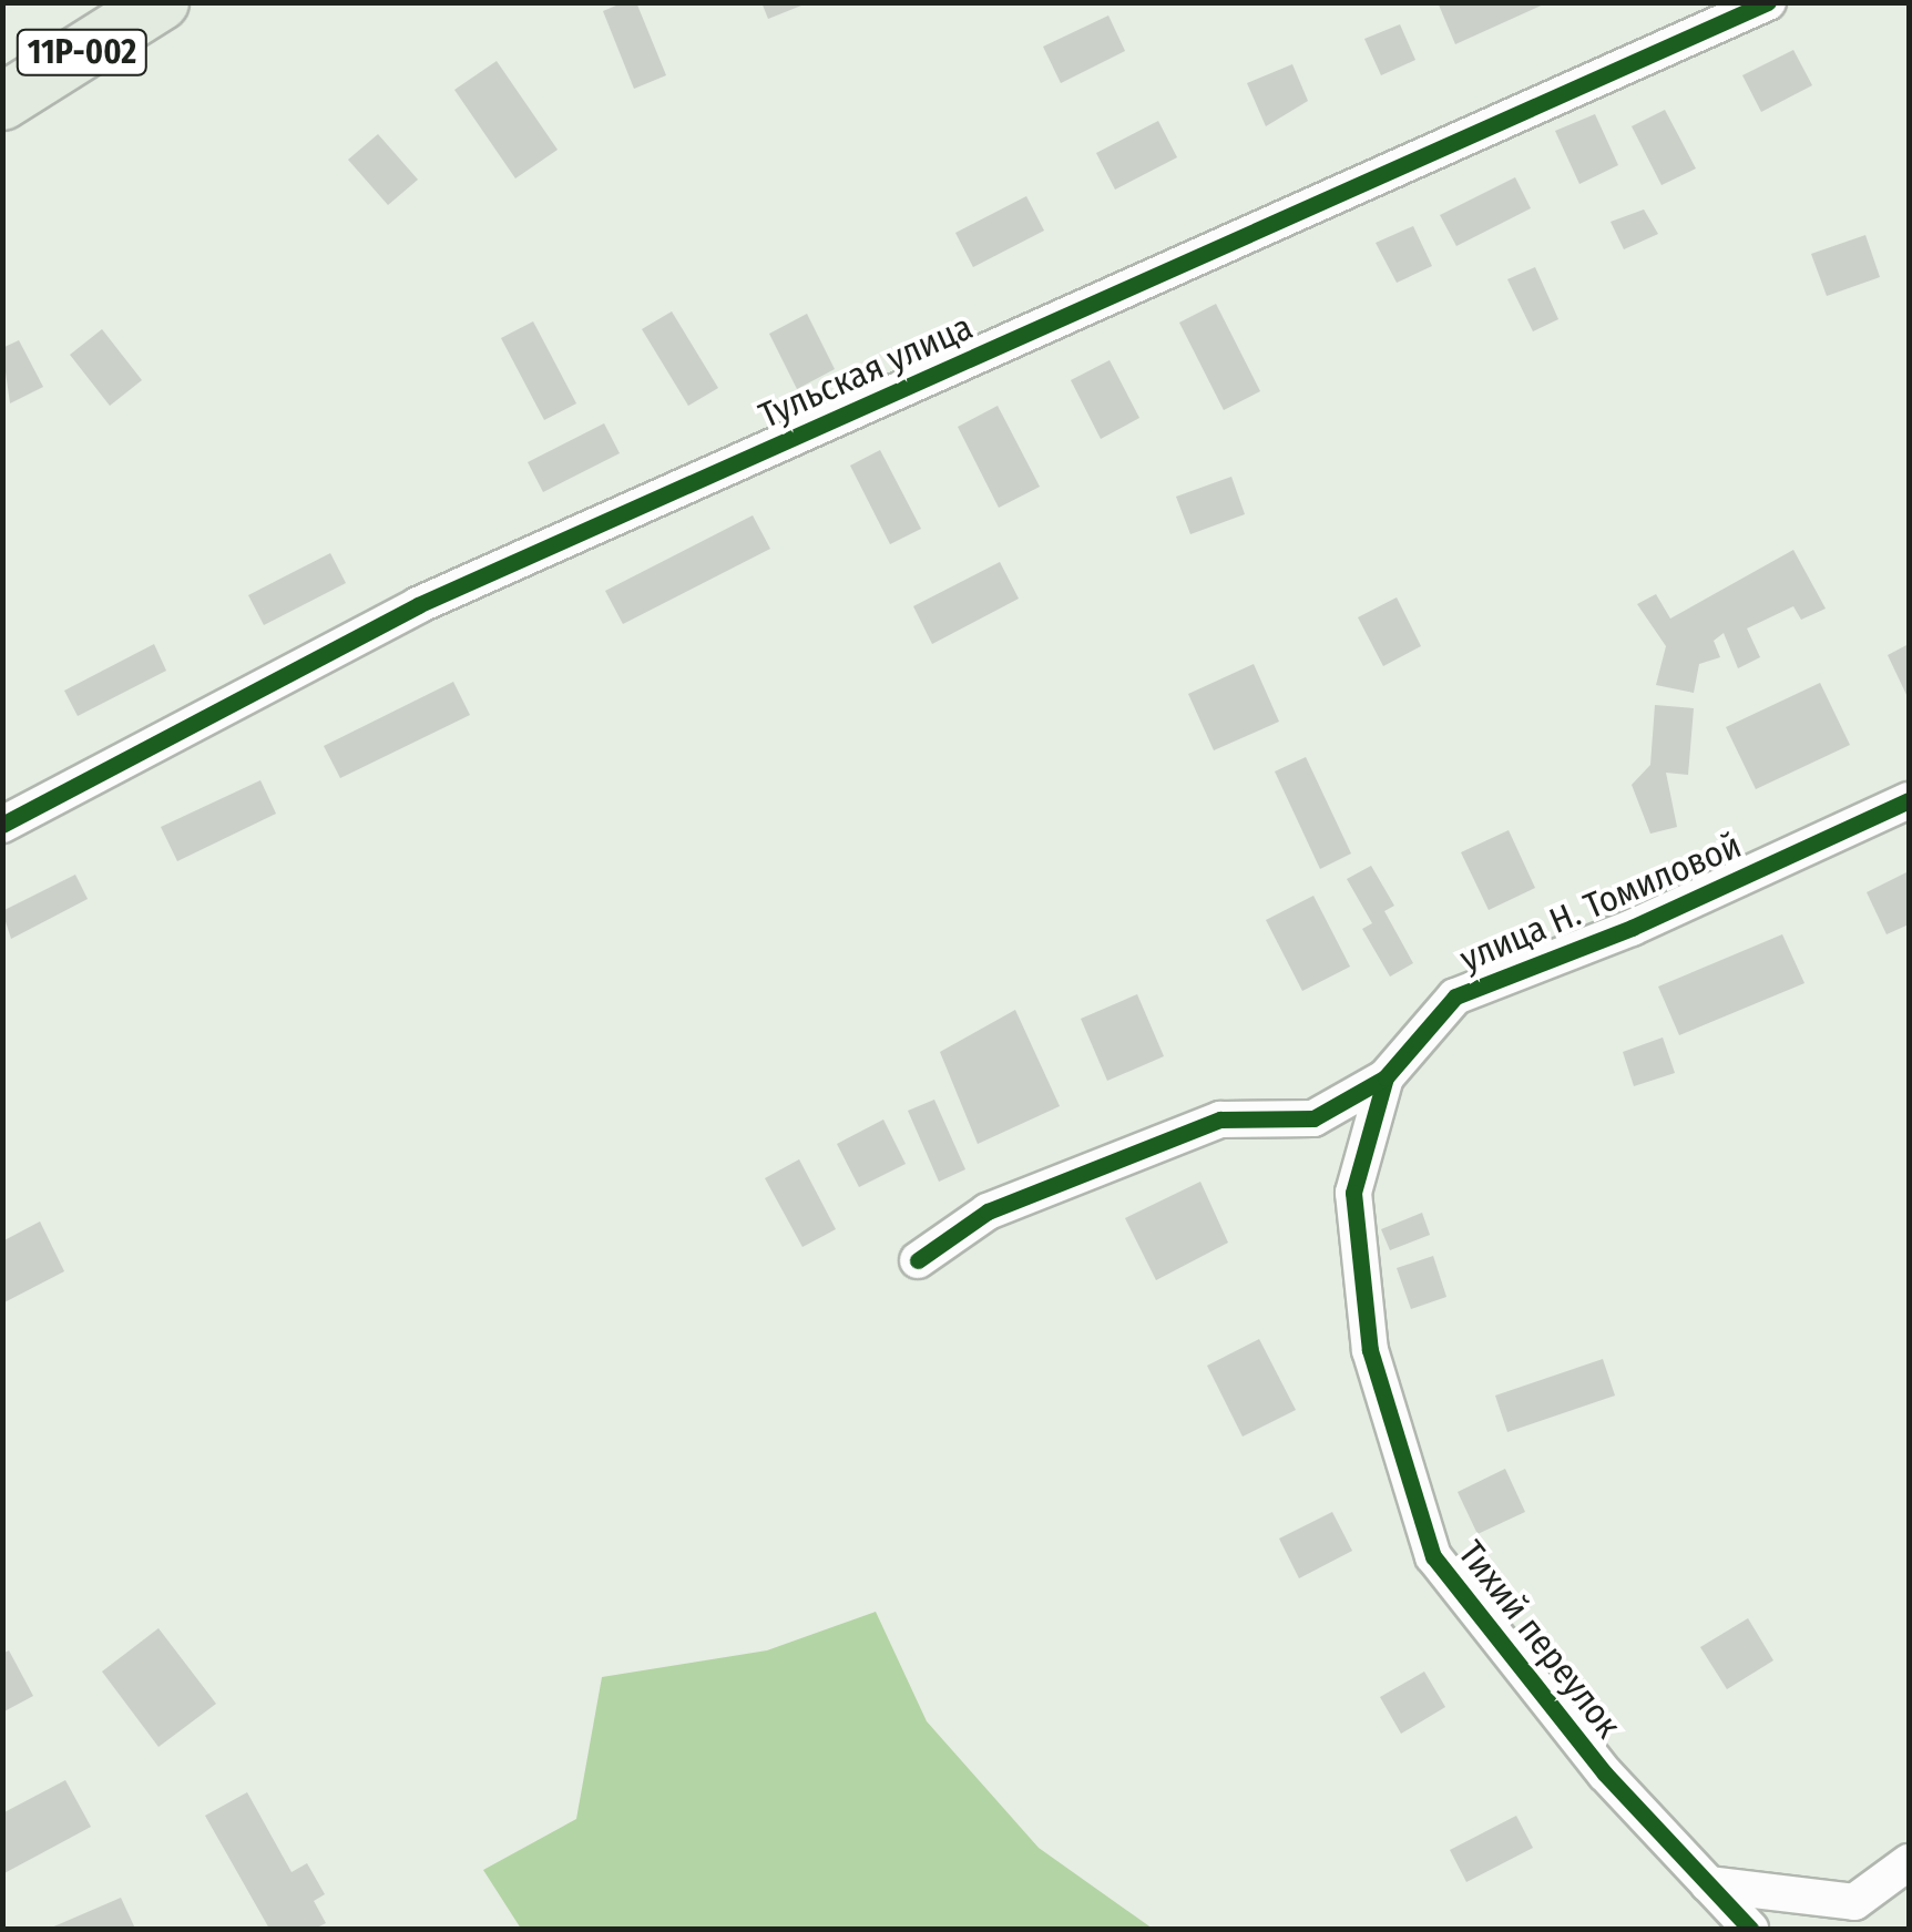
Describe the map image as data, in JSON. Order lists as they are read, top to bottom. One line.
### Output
{"streets":{"main road":["11Р-002"],"street":["Тульская улица","улица Н. Томиловой","Тихий переулок"]},"crossings":[["улица Н. Томиловой","Тихий переулок"]]}
